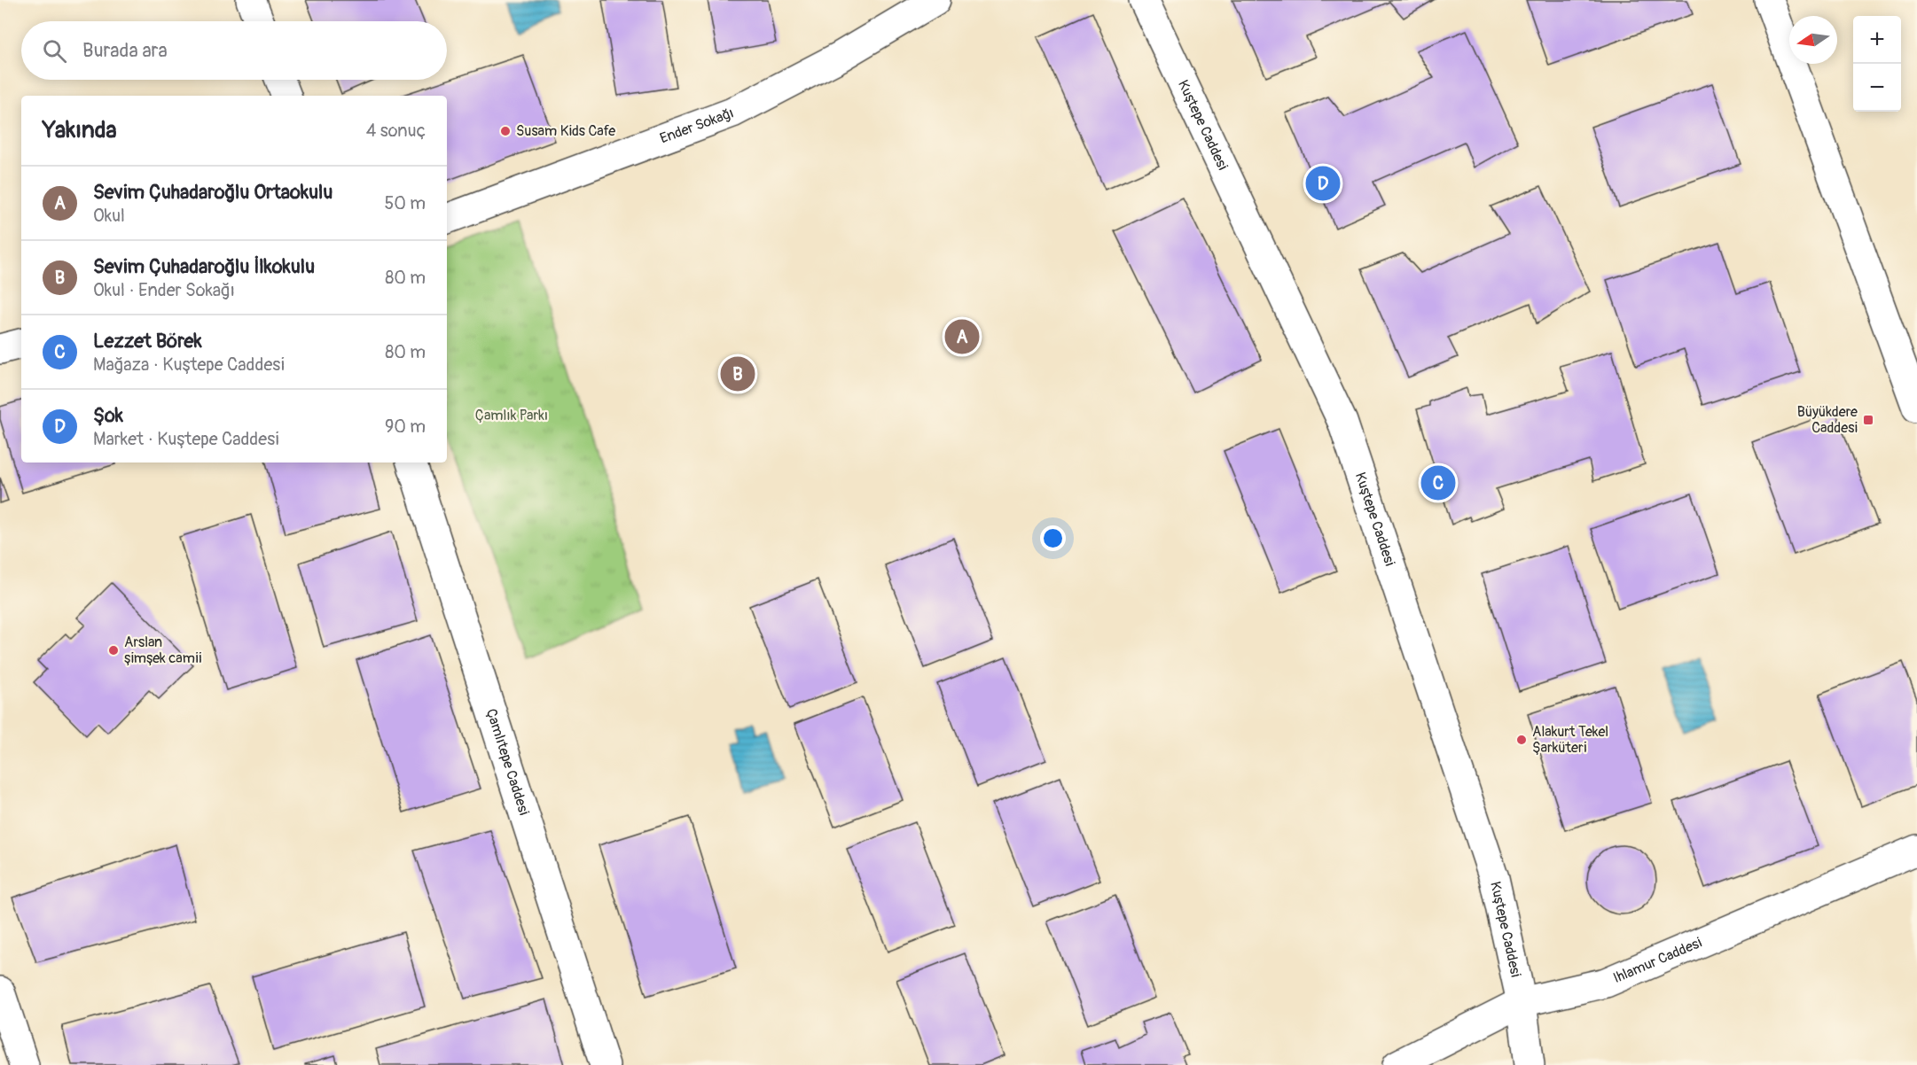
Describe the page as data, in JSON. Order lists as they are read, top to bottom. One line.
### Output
{"streets":{"street":["Kuştepe Caddesi","Ender Sokağı","Çamlıtepe Caddesi","Ihlamur Caddesi"]},"crossings":[["Kuştepe Caddesi","Ihlamur Caddesi"]],"parks":["Çamlık Parkı"],"places":{"other":["Susam Kids Cafe","Arslan şimşek camii","Alakurt Tekel Şarküteri"],"transit":["Büyükdere Caddesi"]},"north":"left","page":{"map_buttons":["+","−"],"search":"Burada ara","heading":["Yakında","4 sonuç"],"pins":["D","A","B","C"],"list":[{"mark":"A","name":"Sevim Çuhadaroğlu Ortaokulu","note":"Okul","value":"50 m"},{"mark":"B","name":"Sevim Çuhadaroğlu İlkokulu","note":"Okul · Ender Sokağı","value":"80 m"},{"mark":"C","name":"Lezzet Börek","note":"Mağaza · Kuştepe Caddesi","value":"80 m"},{"mark":"D","name":"Şok","note":"Market · Kuştepe Caddesi","value":"90 m"}]}}
